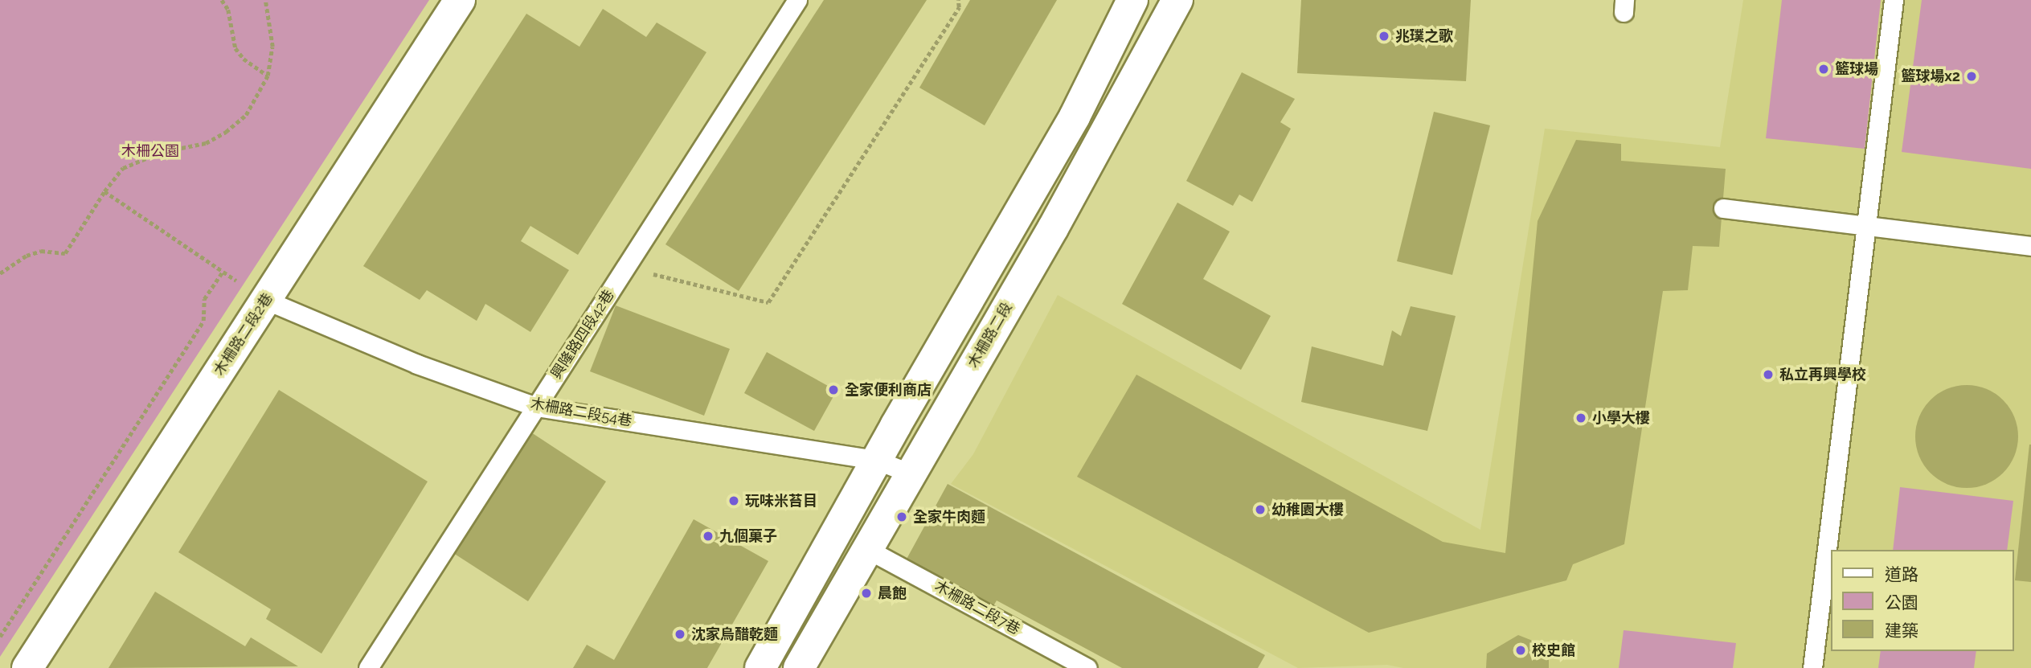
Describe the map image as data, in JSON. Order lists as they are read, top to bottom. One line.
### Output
{"streets":{"main road":["木柵路二段2巷","木柵路二段"],"lane":["興隆路四段42巷","木柵路二段54巷","木柵路二段7巷"]},"crossings":[["木柵路二段2巷","木柵路二段54巷"],["興隆路四段42巷","木柵路二段54巷"],["木柵路二段","木柵路二段54巷"],["木柵路二段","木柵路二段7巷"]],"parks":["木柵公園"],"places":["兆璞之歌","籃球場","籃球場x2","私立再興學校","全家便利商店","小學大樓","玩味米苔目","幼稚園大樓","全家牛肉麵","九個菓子","晨飽","沈家烏醋乾麵","校史館"],"legend":["道路","公園","建築"]}
